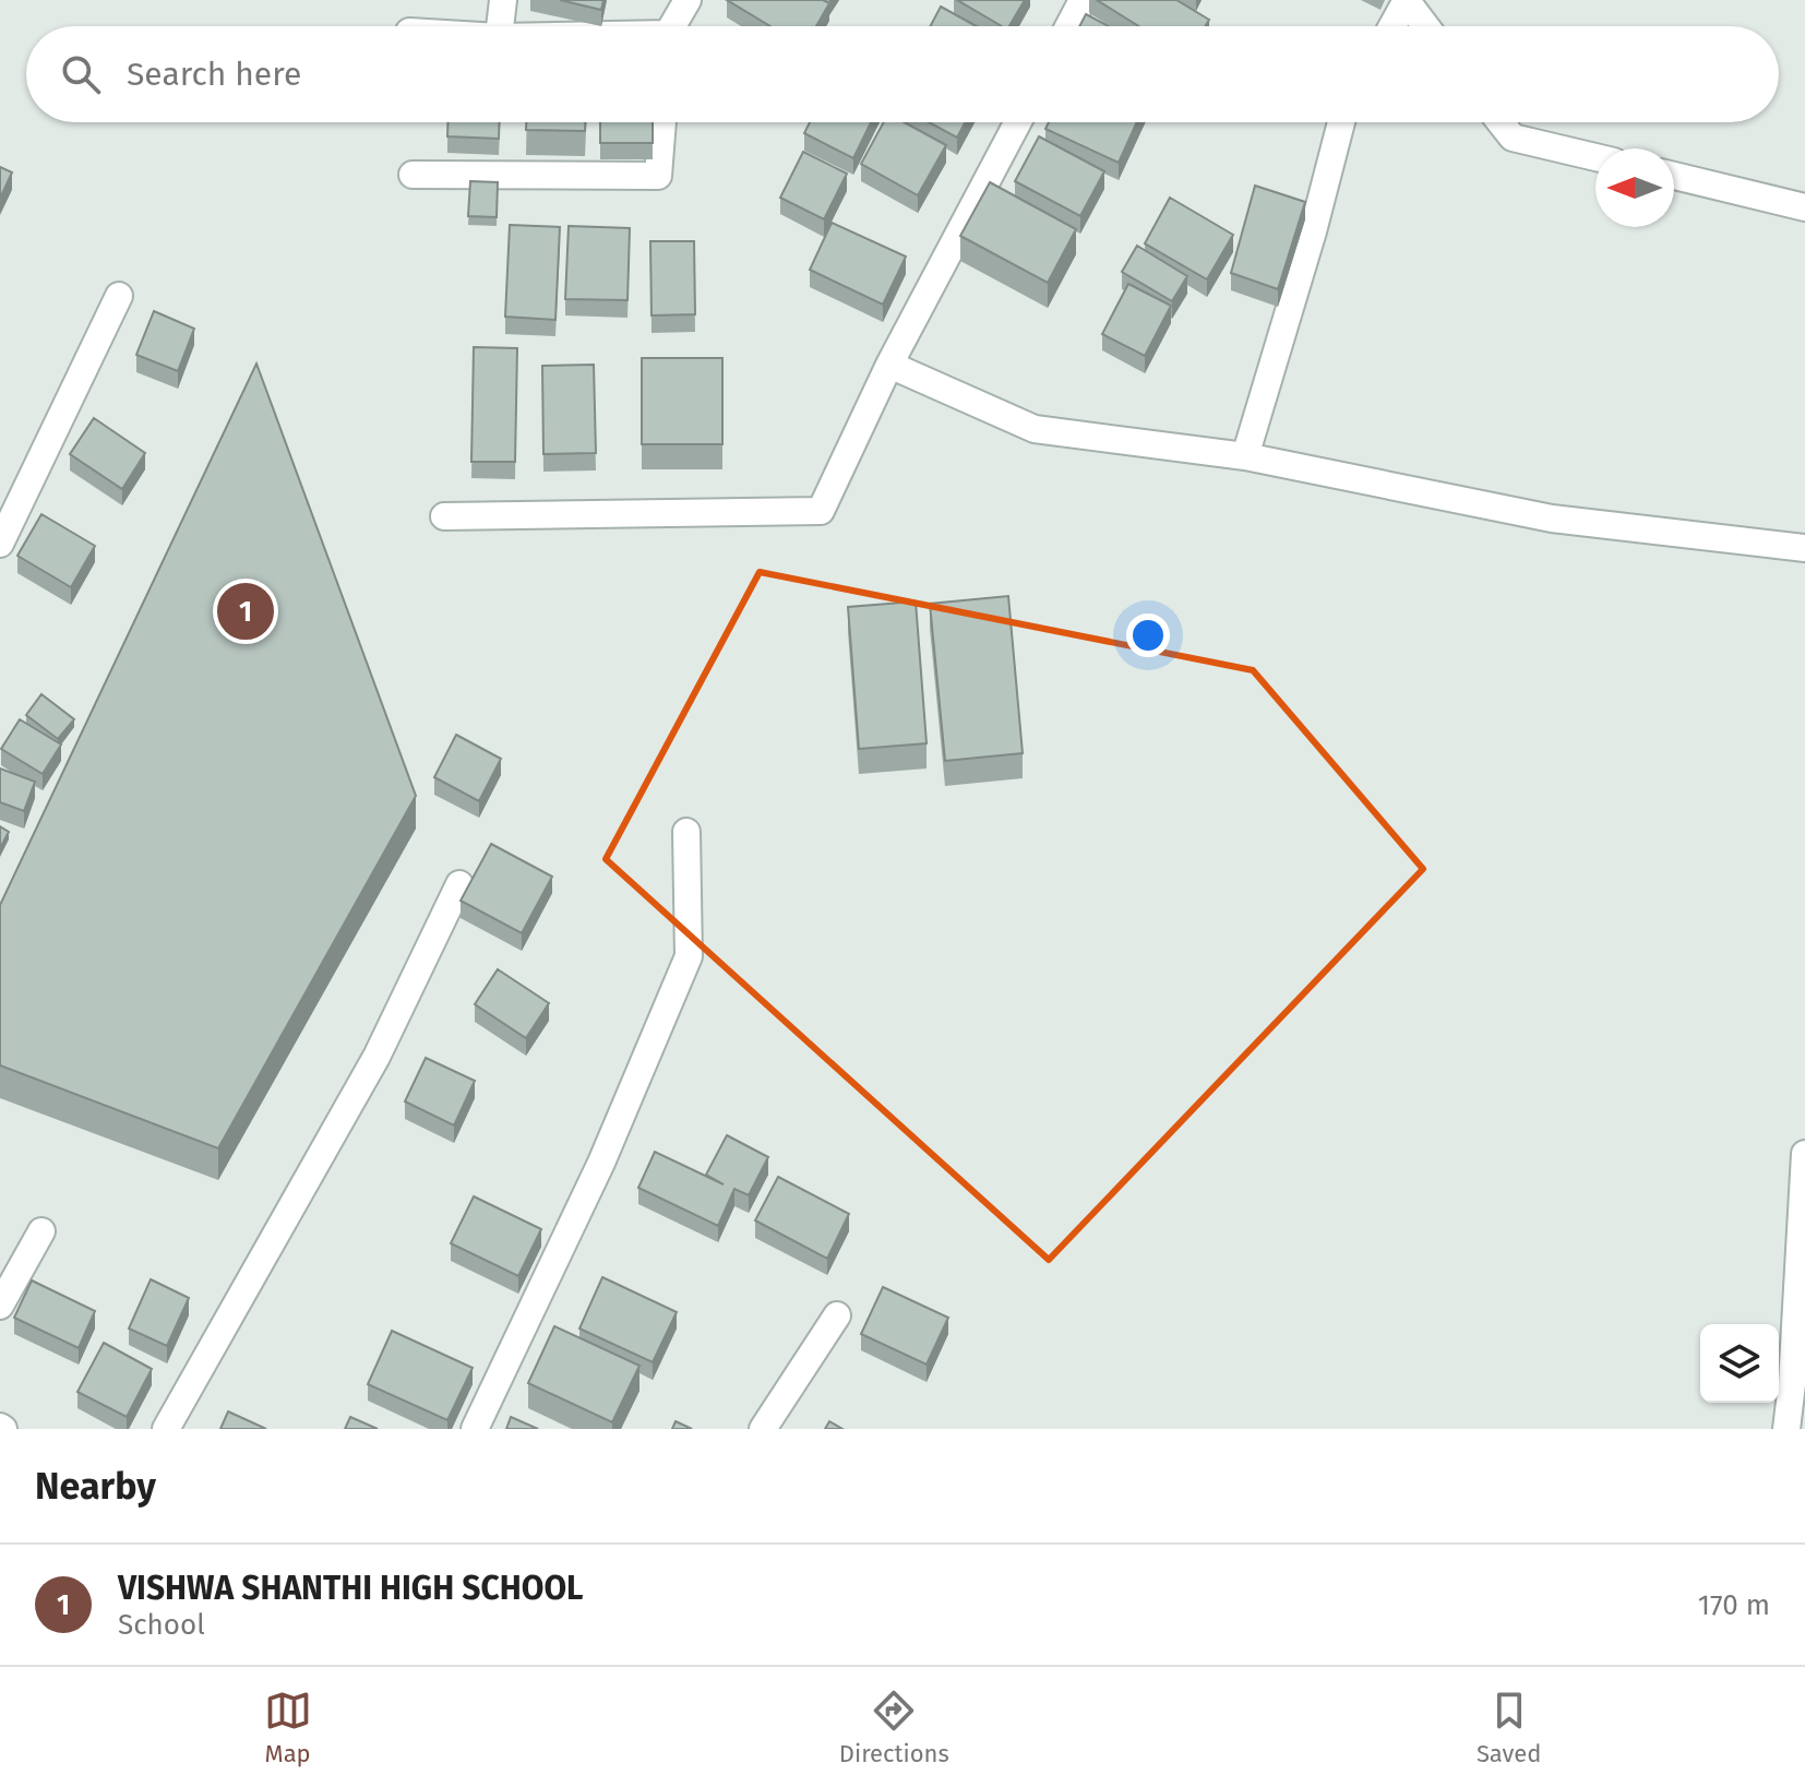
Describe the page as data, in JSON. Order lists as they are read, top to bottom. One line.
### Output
{"north":"left","page":{"search":"Search here","pins":"1","heading":"Nearby","list":[{"mark":"1","name":"VISHWA SHANTHI HIGH SCHOOL","note":"School","value":"170 m"}],"nav":["Map","Directions","Saved"]}}
